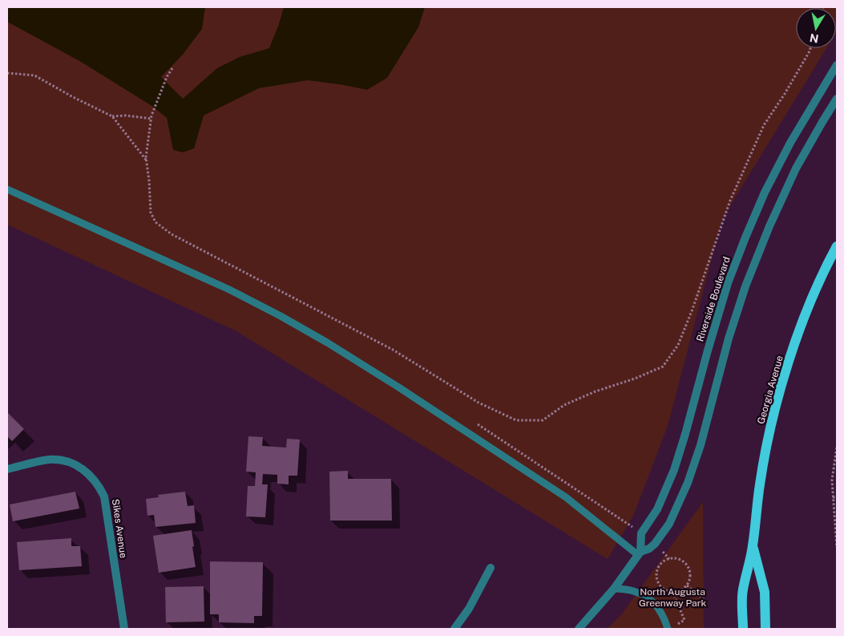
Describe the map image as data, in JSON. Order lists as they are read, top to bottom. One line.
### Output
{"streets":{"main road":["Georgia Avenue"],"street":["Riverside Boulevard","Sikes Avenue"]},"parks":["North Augusta Greenway Park"],"north":"bottom"}
